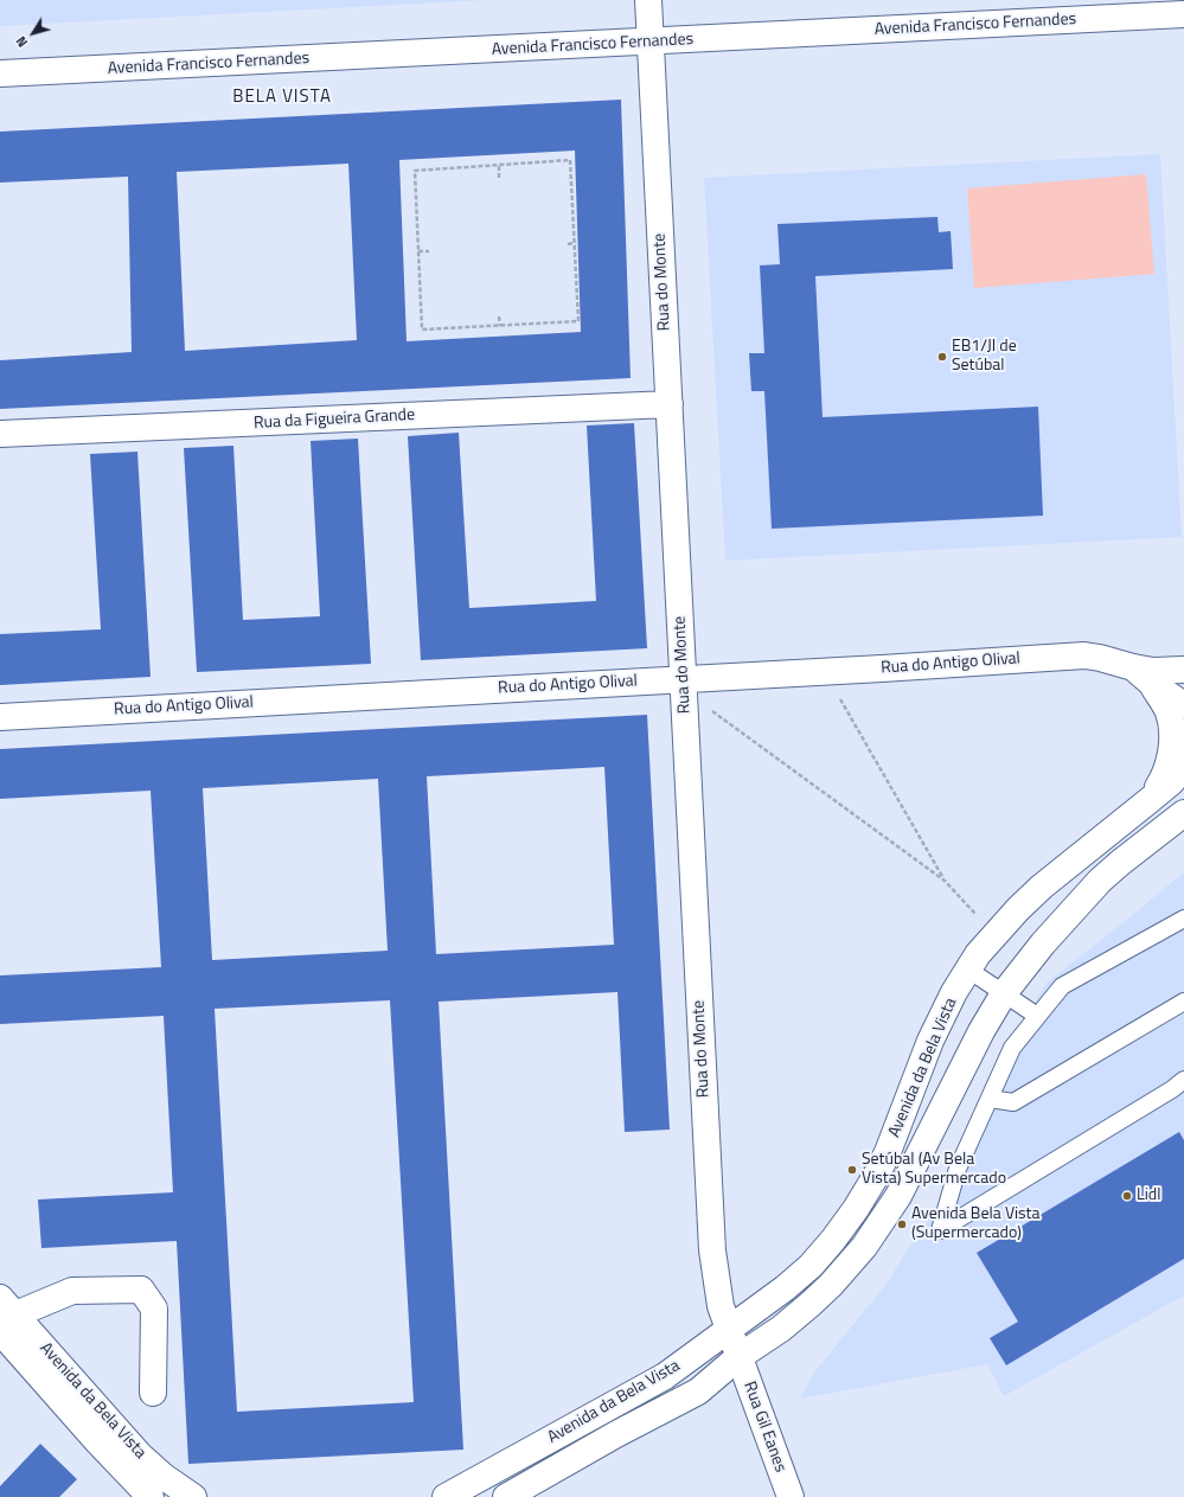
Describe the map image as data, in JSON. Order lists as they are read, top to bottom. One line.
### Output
{"streets":{"street":["Avenida Francisco Fernandes","Rua do Monte","Rua da Figueira Grande","Rua do Antigo Olival","Avenida da Bela Vista","Rua Gil Eanes"]},"crossings":[["Avenida Francisco Fernandes","Rua do Monte"],["Rua do Monte","Rua da Figueira Grande"],["Rua do Monte","Rua do Antigo Olival"],["Rua do Monte","Avenida da Bela Vista"],["Rua do Monte","Rua Gil Eanes"],["Avenida da Bela Vista","Rua Gil Eanes"]],"districts":["BELA VISTA"],"places":["EB1/JI de Setúbal","Setúbal (Av Bela Vista) Supermercado","Lidl","Avenida Bela Vista (Supermercado)"],"north":"bottom left"}
